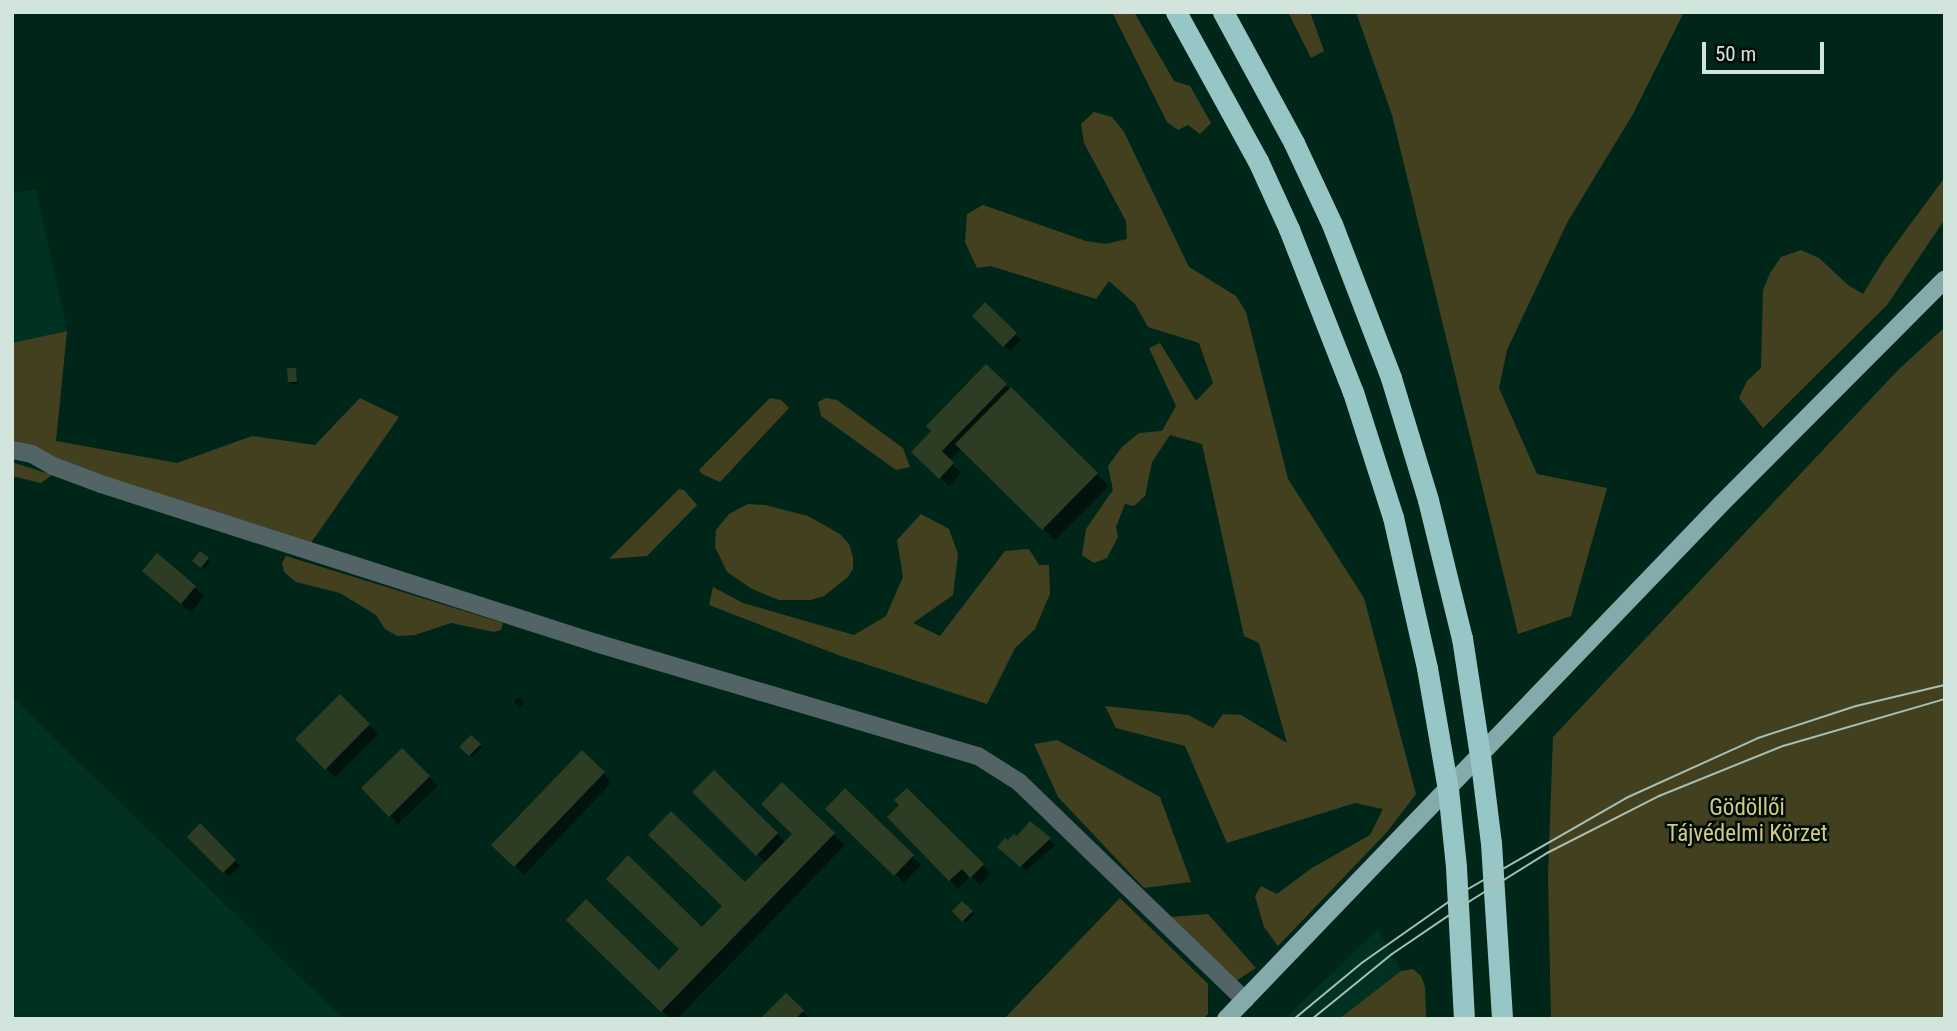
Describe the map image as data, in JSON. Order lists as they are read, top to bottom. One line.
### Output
{"parks":["Gödöllői Tájvédelmi Körzet"],"scale_bar":"50 m"}
